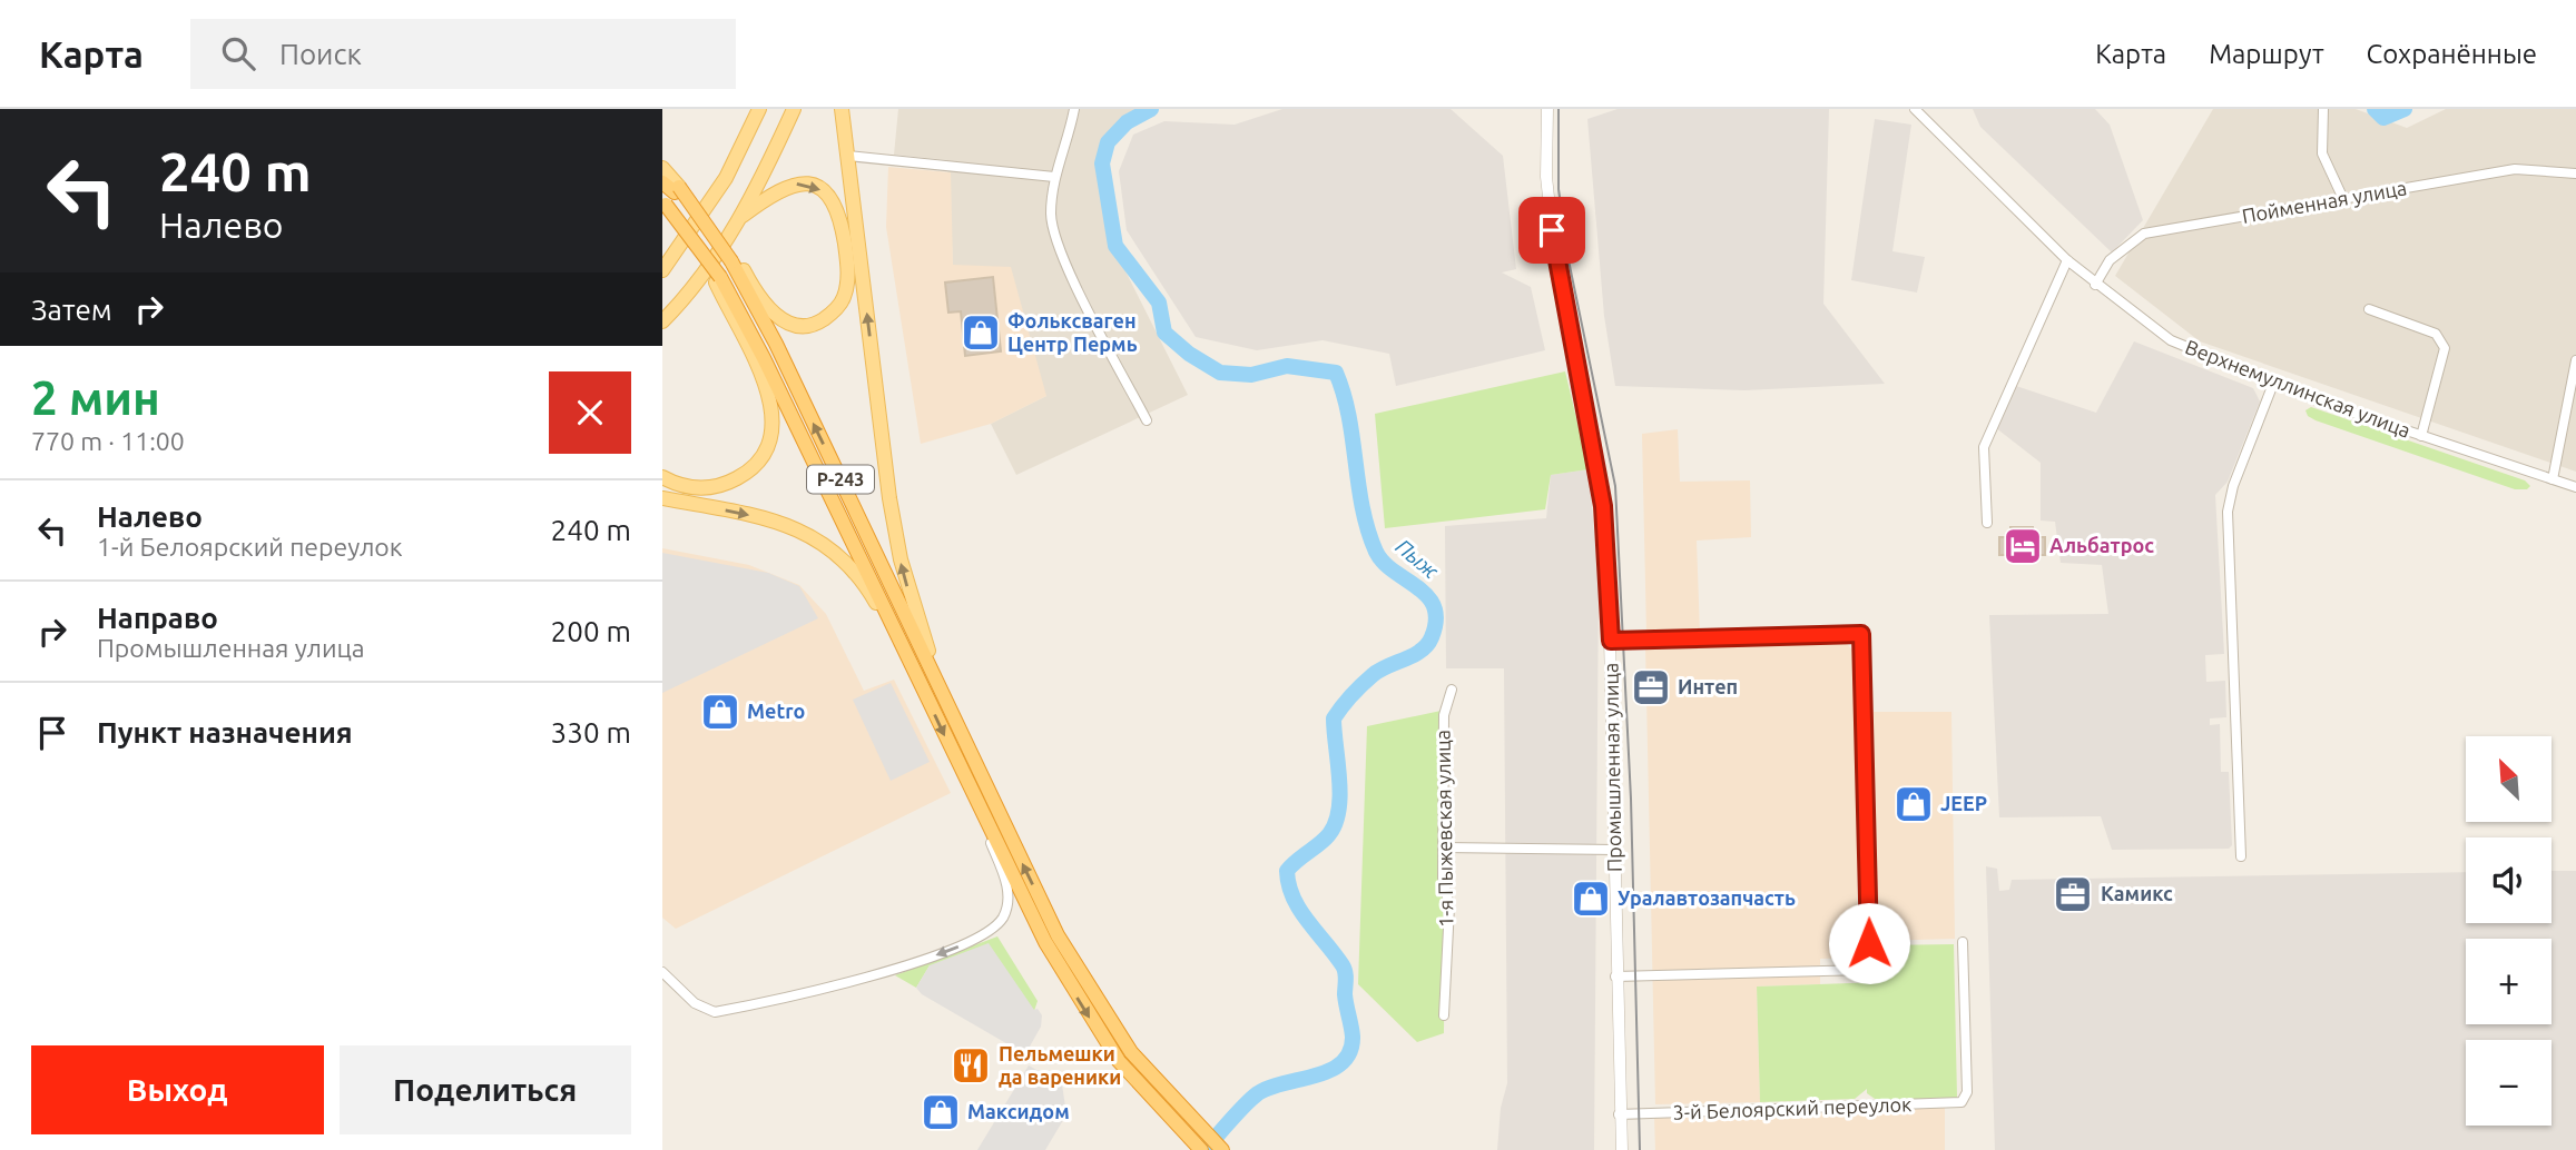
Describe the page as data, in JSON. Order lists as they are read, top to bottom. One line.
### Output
{"streets":{"highway":["Р-243"],"street":["Пойменная улица","Верхнемуллинская улица","Промышленная улица","1-я Пыжевская улица","3-й Белоярский переулок"]},"crossings":[["Пойменная улица","Верхнемуллинская улица"],["Промышленная улица","3-й Белоярский переулок"]],"water":["Пыж"],"places":{"shop":["Фольксваген Центр Пермь","Metro","JEEP","Уралавтозапчасть","Максидом"],"hotel":["Альбатрос"],"office":["Интеп","Камикс"],"restaurant":["Пельмешки да вареники"]},"north":"top left","page":{"header":"Карта","search":"Поиск","nav":["Карта","Маршрут","Сохранённые"],"turn":["240 m","Налево"],"then":"Затем","heading":["2 мин","770 m · 11:00"],"list":[{"name":"Налево","note":"1-й Белоярский переулок","value":"240 m"},{"name":"Направо","note":"Промышленная улица","value":"200 m"},{"name":"Пункт назначения","value":"330 m"}],"map_buttons":["+","−"],"buttons":["Выход","Поделиться"]}}
